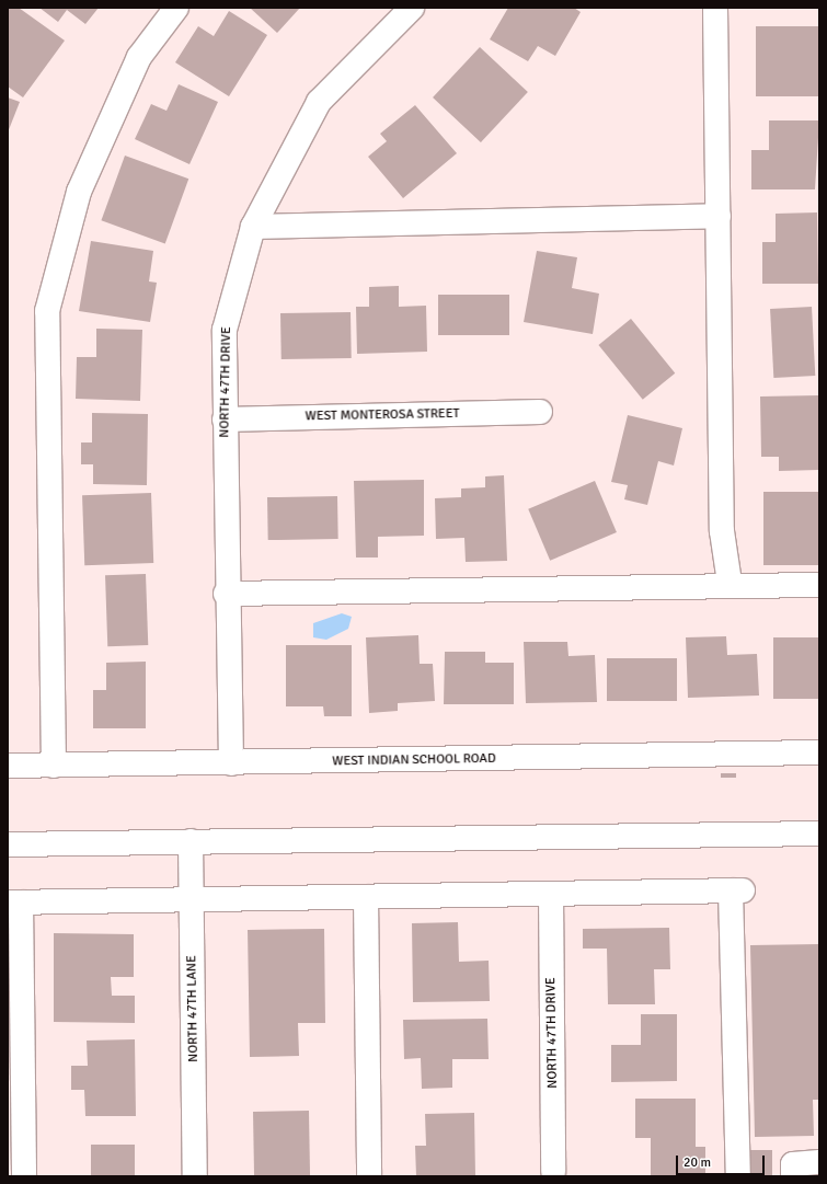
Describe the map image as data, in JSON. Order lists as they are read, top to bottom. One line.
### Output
{"streets":{"street":["NORTH 47TH DRIVE","WEST MONTEROSA STREET","WEST INDIAN SCHOOL ROAD","NORTH 47TH LANE"]},"crossings":[["NORTH 47TH DRIVE","WEST MONTEROSA STREET"],["NORTH 47TH DRIVE","WEST INDIAN SCHOOL ROAD"]],"scale_bar":"20 m"}
